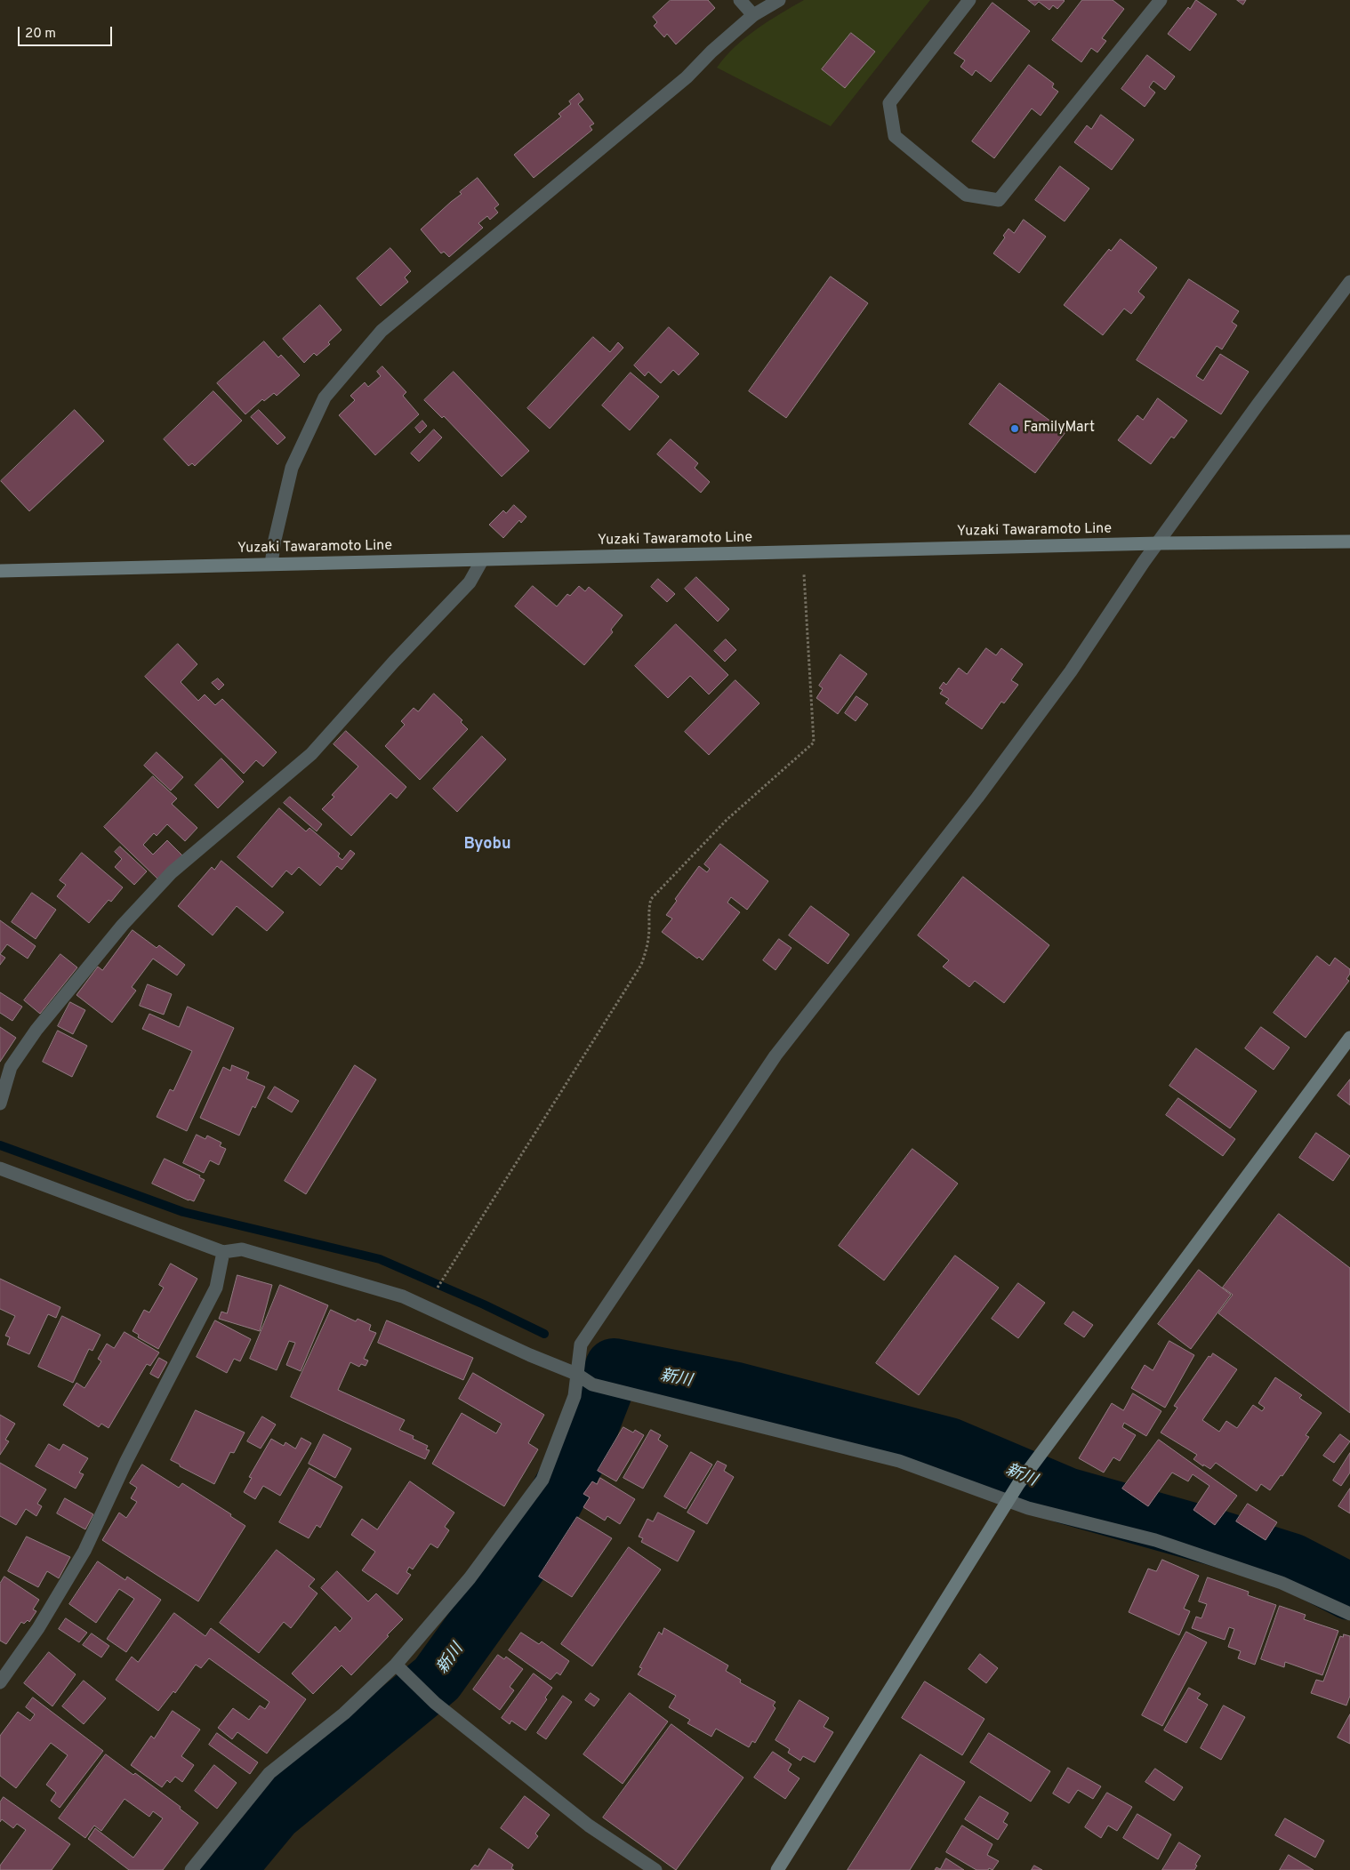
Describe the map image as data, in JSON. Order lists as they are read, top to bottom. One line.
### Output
{"streets":{"main road":["Yuzaki Tawaramoto Line"]},"districts":["Byobu"],"water":["新川"],"places":["FamilyMart"],"scale_bar":"20 m"}
